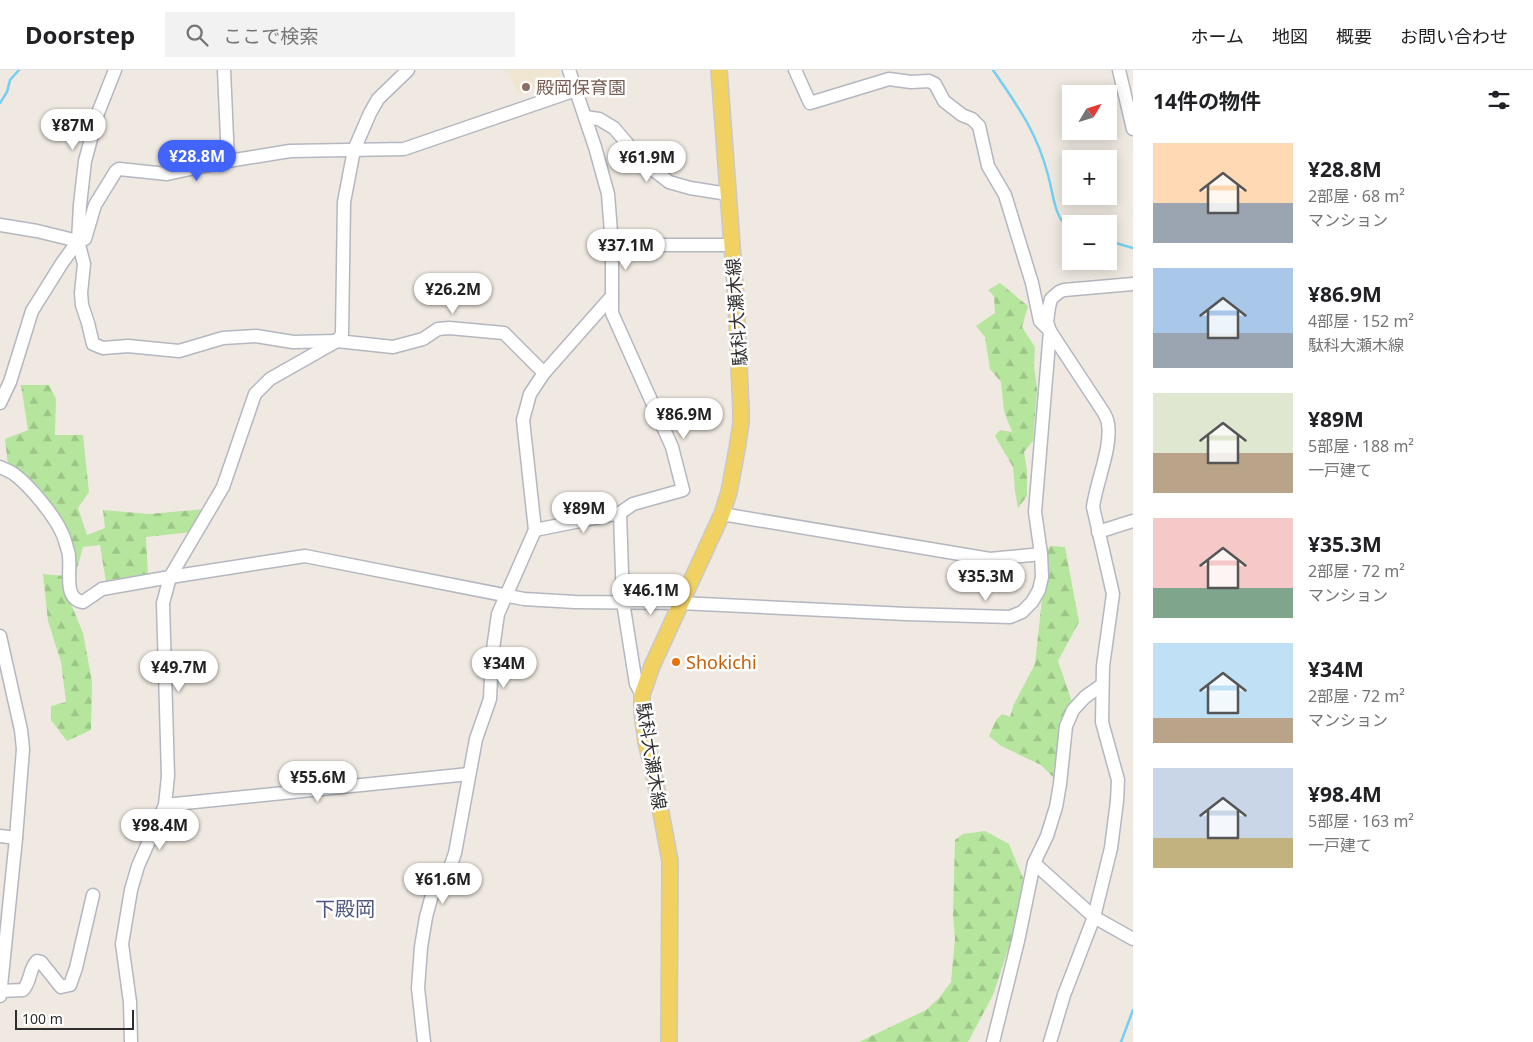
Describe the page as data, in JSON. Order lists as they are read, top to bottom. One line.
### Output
{"streets":{"main road":["駄科大瀬木線"]},"districts":["下殿岡"],"places":["殿岡保育園","Shokichi"],"scale_bar":"100 m","north":"top right","page":{"header":"Doorstep","search":"ここで検索","nav":["ホーム","地図","概要","お問い合わせ"],"heading":"14件の物件","map_buttons":["+","−"],"price":["¥87M","¥28.8M","¥61.9M","¥37.1M","¥26.2M","¥86.9M","¥89M","¥35.3M","¥46.1M","¥34M","¥49.7M","¥55.6M","¥98.4M","¥61.6M"],"list":[{"name":"¥28.8M","note":"2部屋 · 68 m² · マンション"},{"name":"¥86.9M","note":"4部屋 · 152 m² · 駄科大瀬木線"},{"name":"¥89M","note":"5部屋 · 188 m² · 一戸建て"},{"name":"¥35.3M","note":"2部屋 · 72 m² · マンション"},{"name":"¥34M","note":"2部屋 · 72 m² · マンション"},{"name":"¥98.4M","note":"5部屋 · 163 m² · 一戸建て"}],"scale":"100 m"}}
